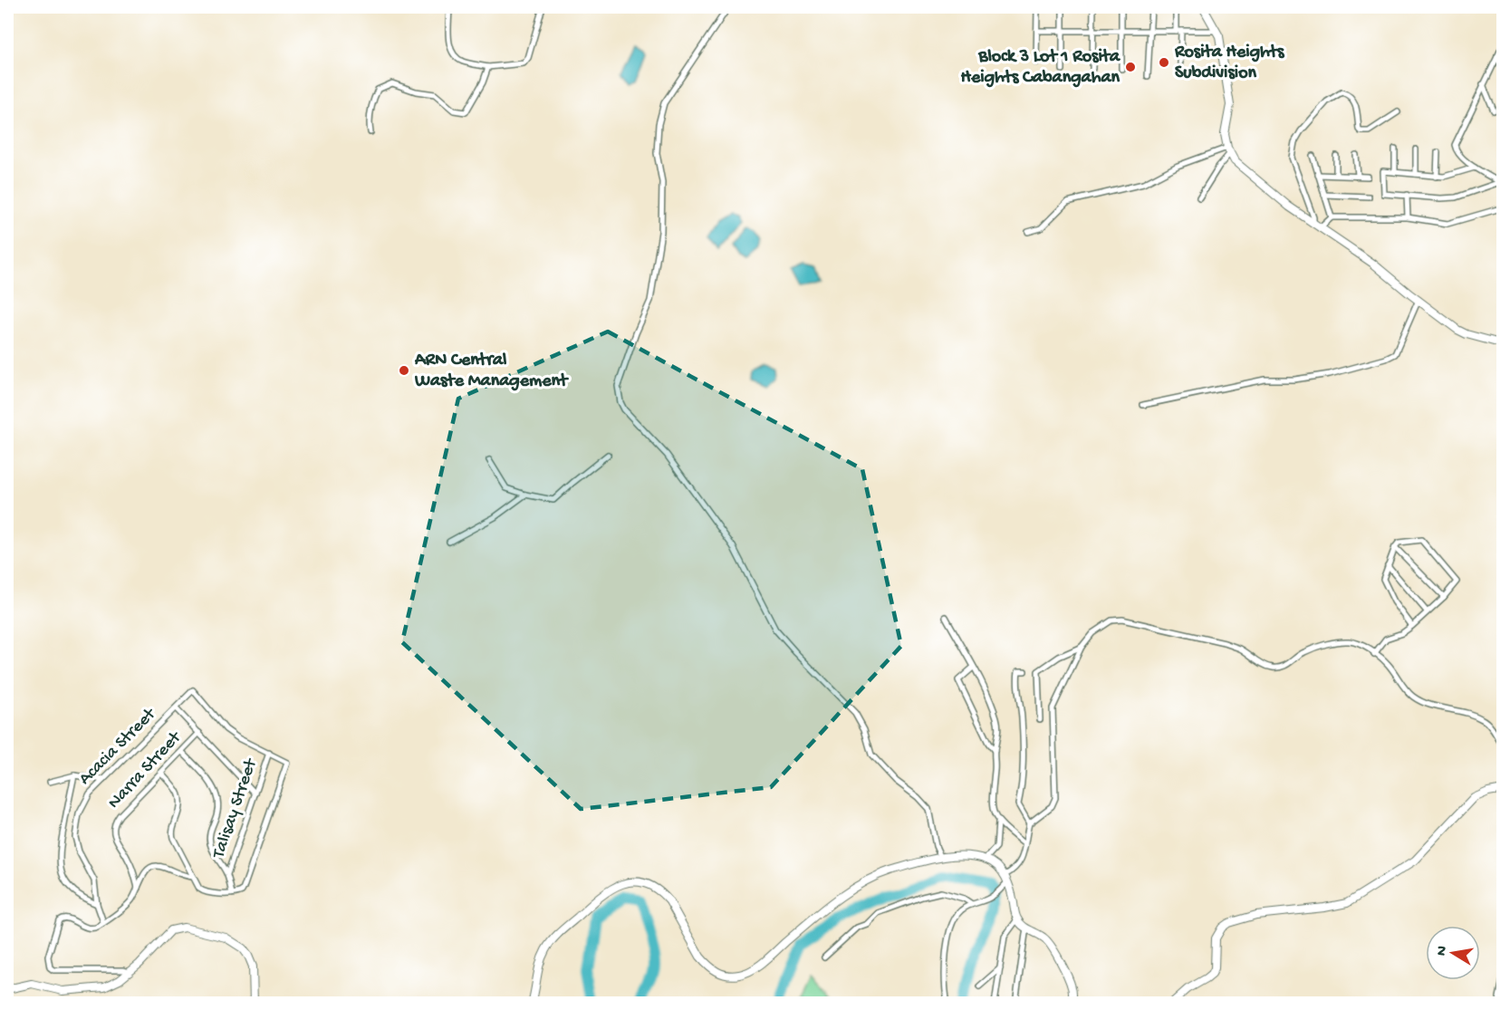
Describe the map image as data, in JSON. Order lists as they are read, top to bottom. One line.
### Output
{"streets":{"street":["Acacia Street","Narra Street","Talisay Street"]},"crossings":[["Acacia Street","Talisay Street"]],"places":["Rosita Heights Subdivision","Block 3 Lot 1 Rosita Heights Cabangahan","ARN Central Waste Management"],"north":"left"}
